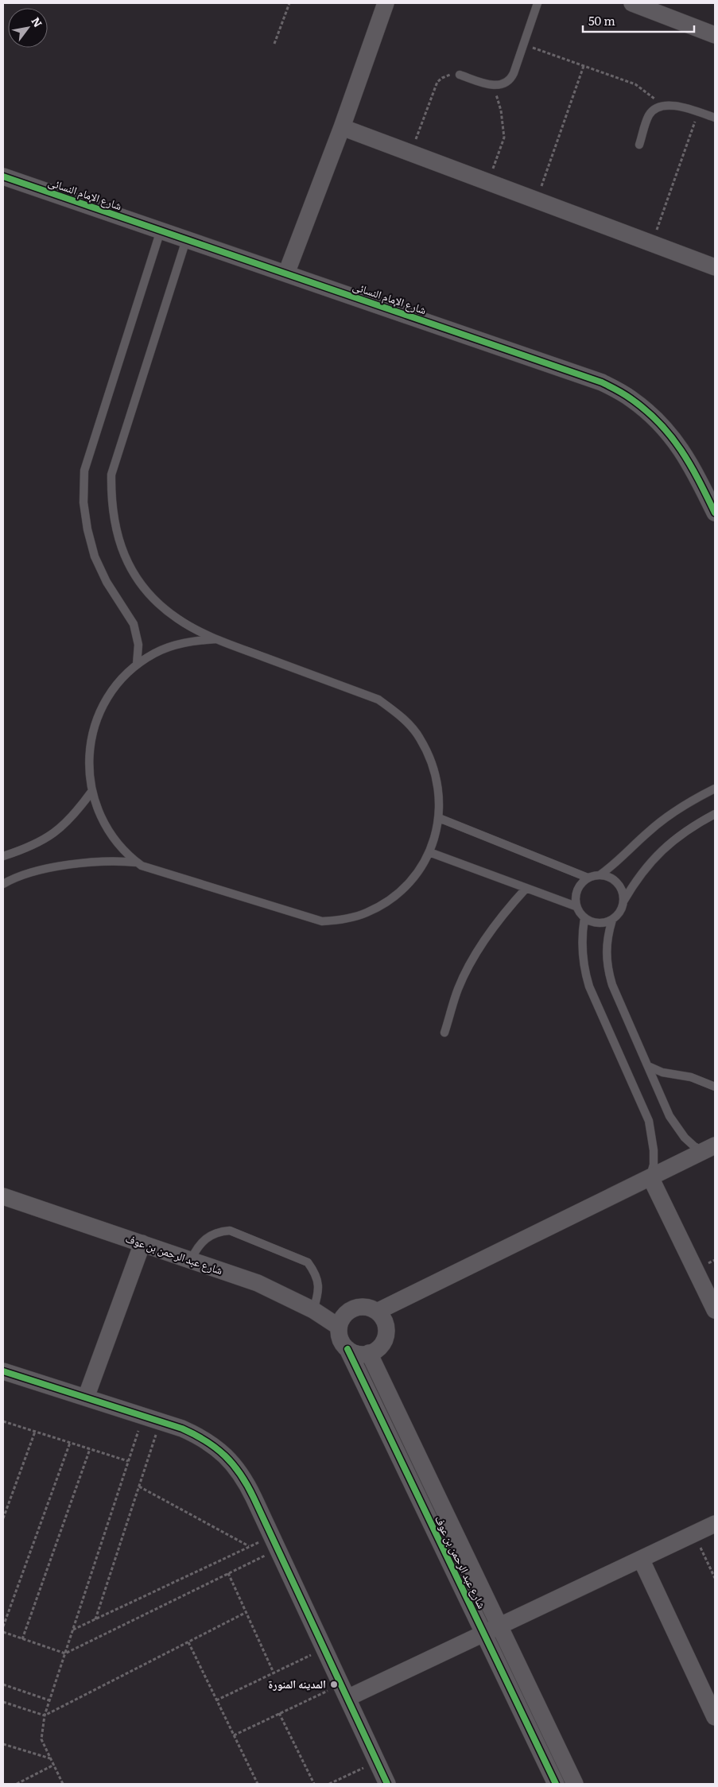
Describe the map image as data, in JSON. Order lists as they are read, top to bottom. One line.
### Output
{"streets":{"street":["شارع الإمام النسائى","شارع عبد الرحمن بن عوف"]},"places":["المدينه المنورة"],"scale_bar":"50 m","north":"top right"}
